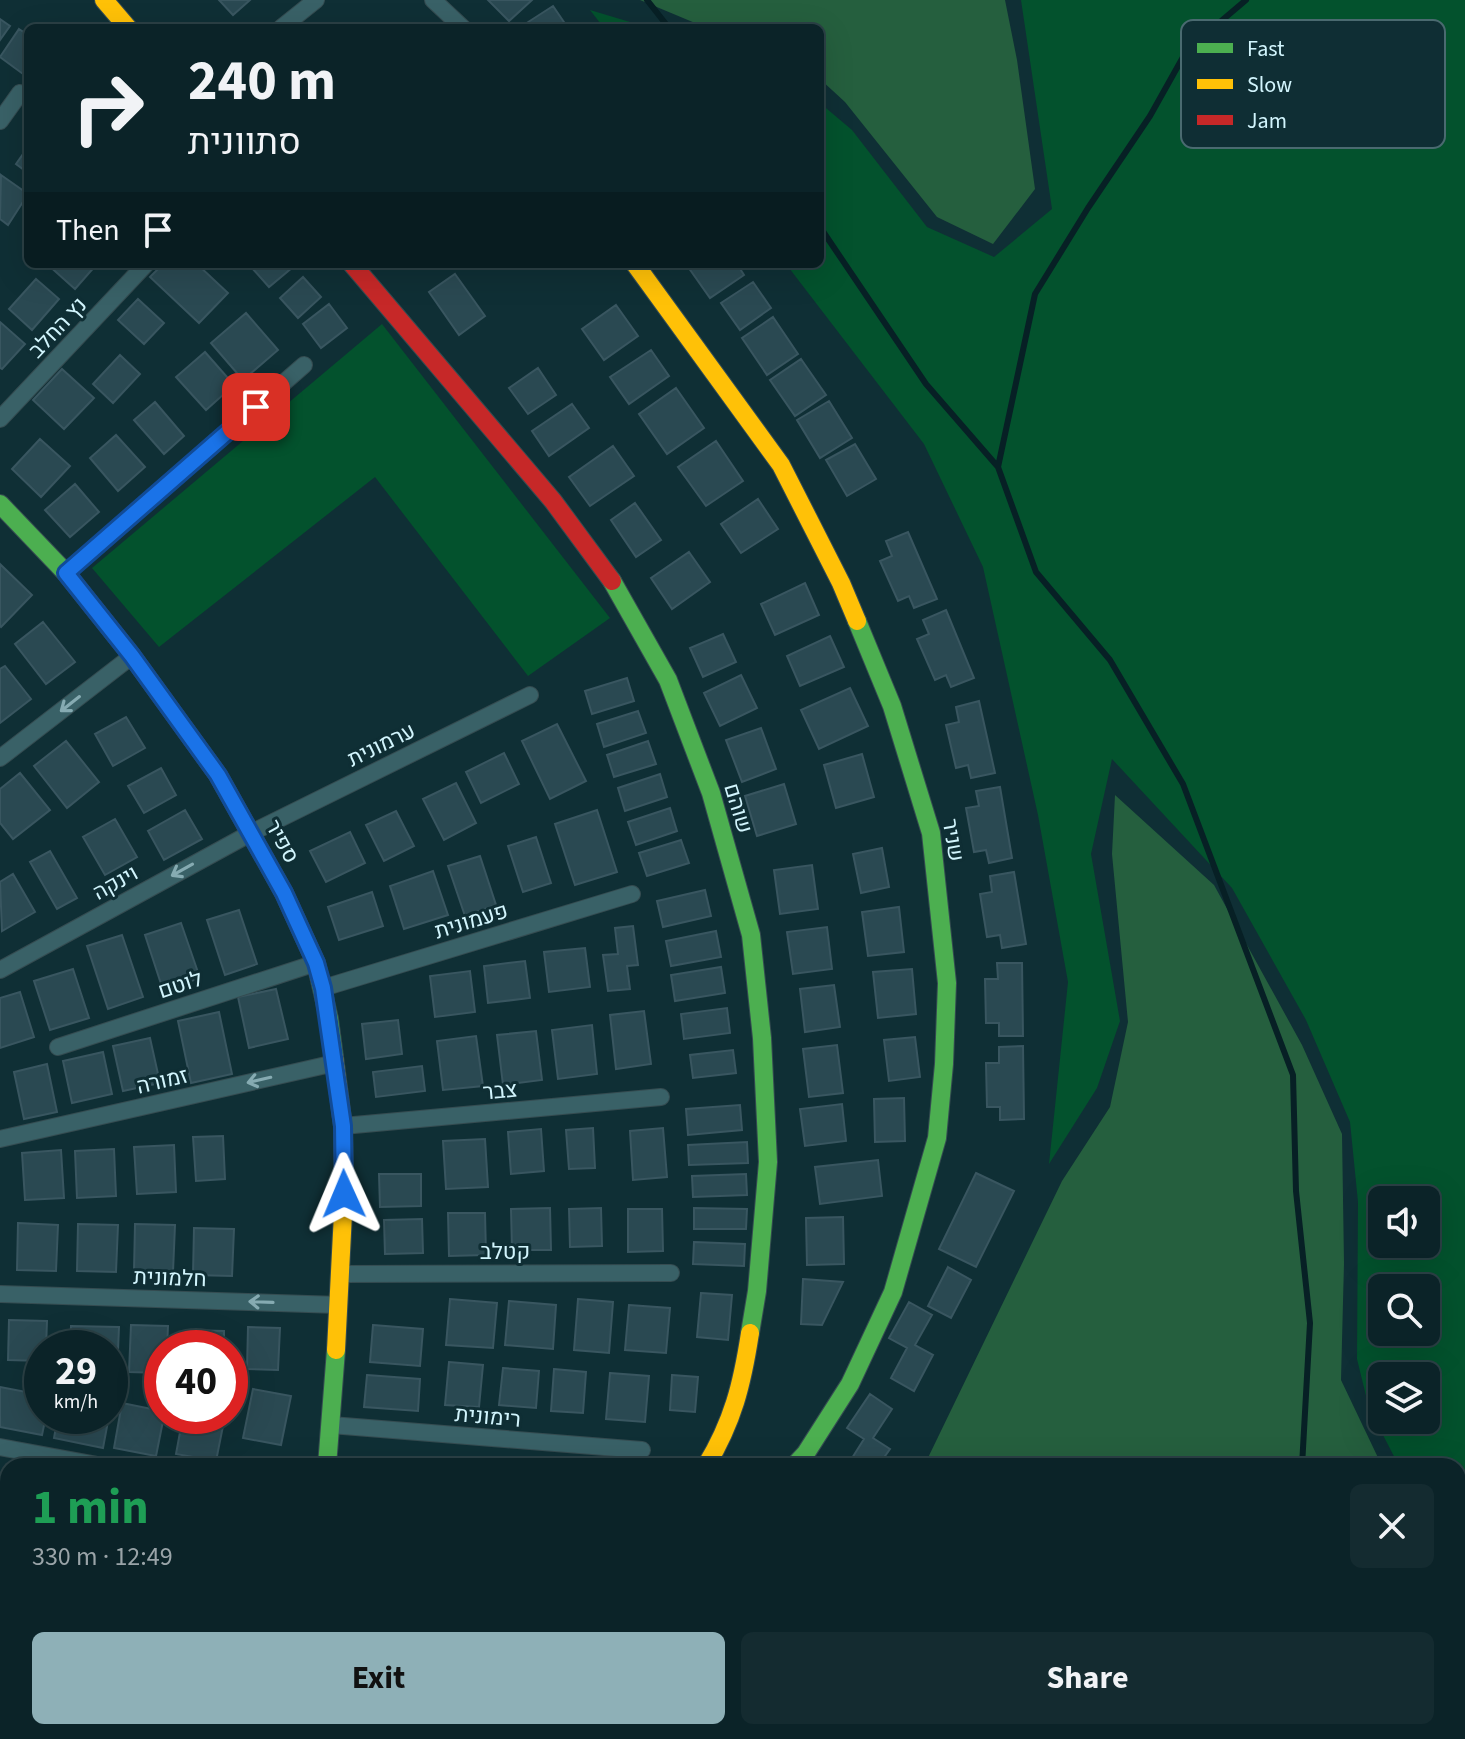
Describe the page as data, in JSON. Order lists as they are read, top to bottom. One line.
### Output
{"streets":{"street":["נץ החלב","ערמונית","שוהם","שניר","ספיר","וינקה","פעמונית","לוטם","זמורה","צבר","קטלב","חלמונית","רימונית"]},"crossings":[["ערמונית","ספיר"],["ערמונית","וינקה"],["ספיר","וינקה"],["ספיר","פעמונית"],["ספיר","לוטם"],["ספיר","זמורה"],["ספיר","צבר"],["ספיר","קטלב"],["ספיר","חלמונית"],["ספיר","רימונית"]],"one_way":["וינקה","זמורה","חלמונית"],"legend":["Fast","Slow","Jam"],"page":{"turn":["240 m","סתוונית"],"then":"Then","speed":"29 km/h","limit":"40","heading":["1 min","330 m · 12:49"],"buttons":["Exit","Share"]}}
